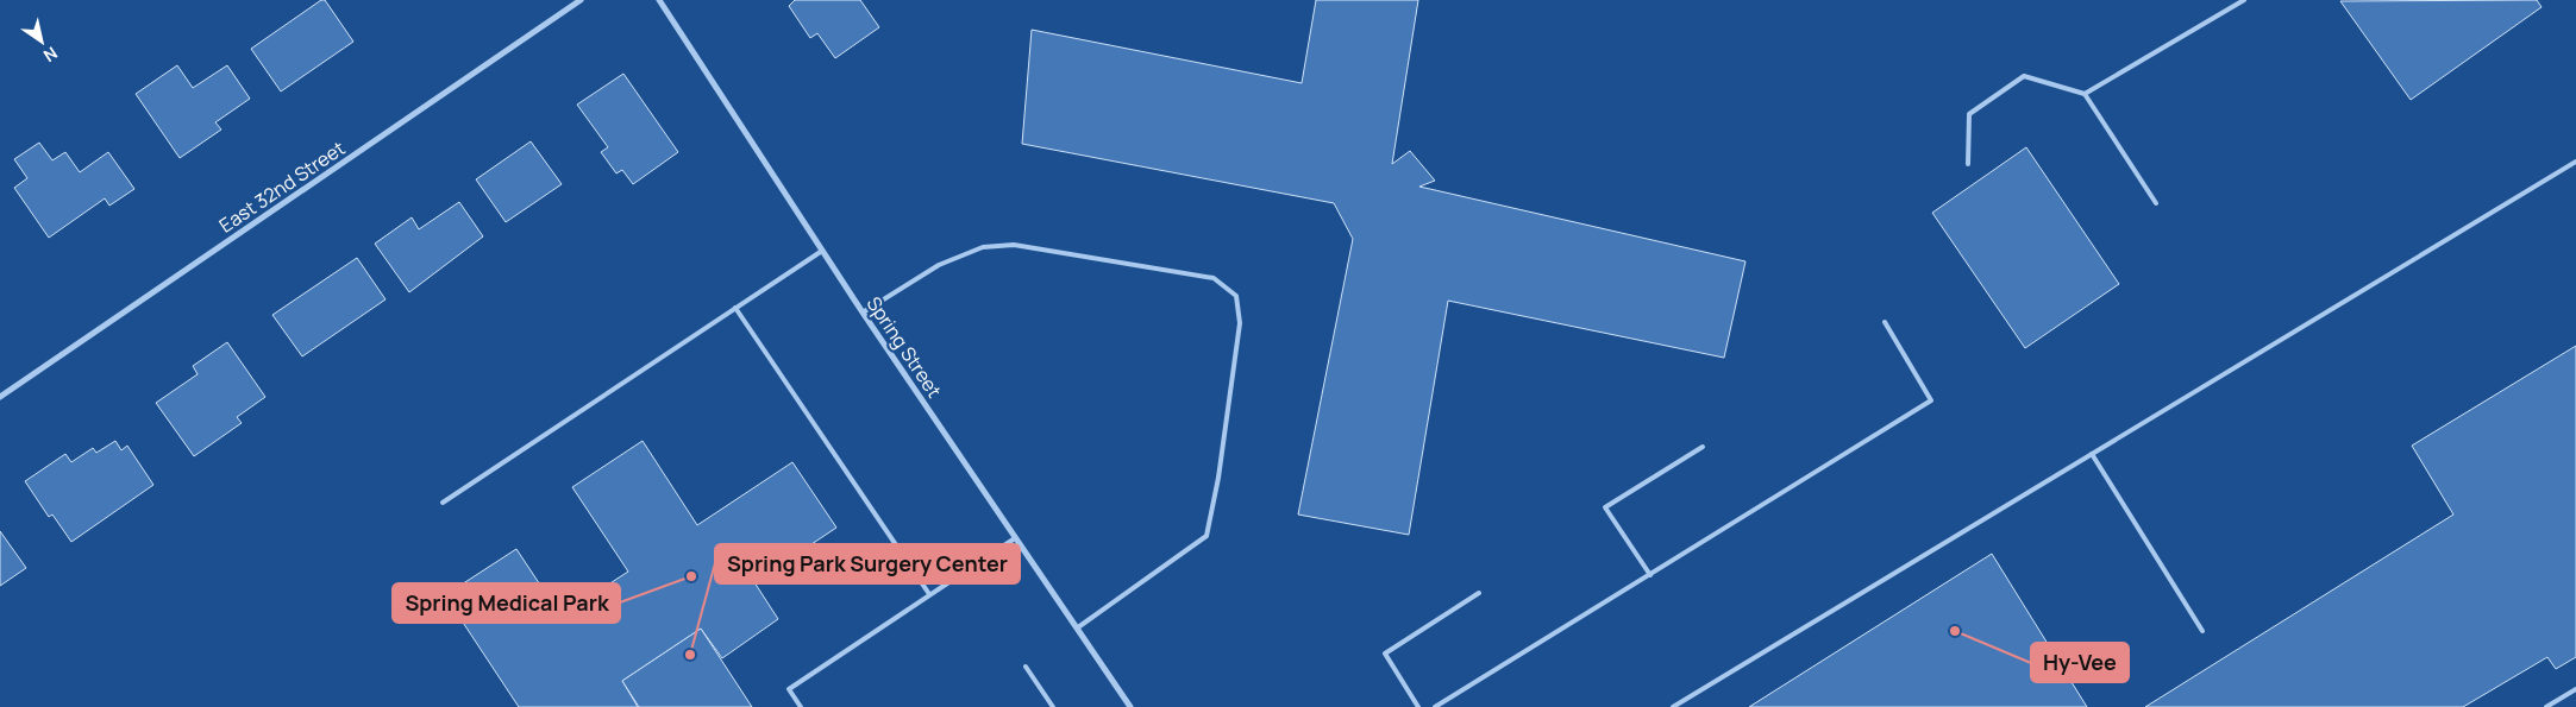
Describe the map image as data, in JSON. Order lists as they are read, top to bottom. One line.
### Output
{"streets":{"street":["East 32nd Street","Spring Street"]},"places":["Spring Medical Park","Hy-Vee","Spring Park Surgery Center"],"north":"bottom right"}
